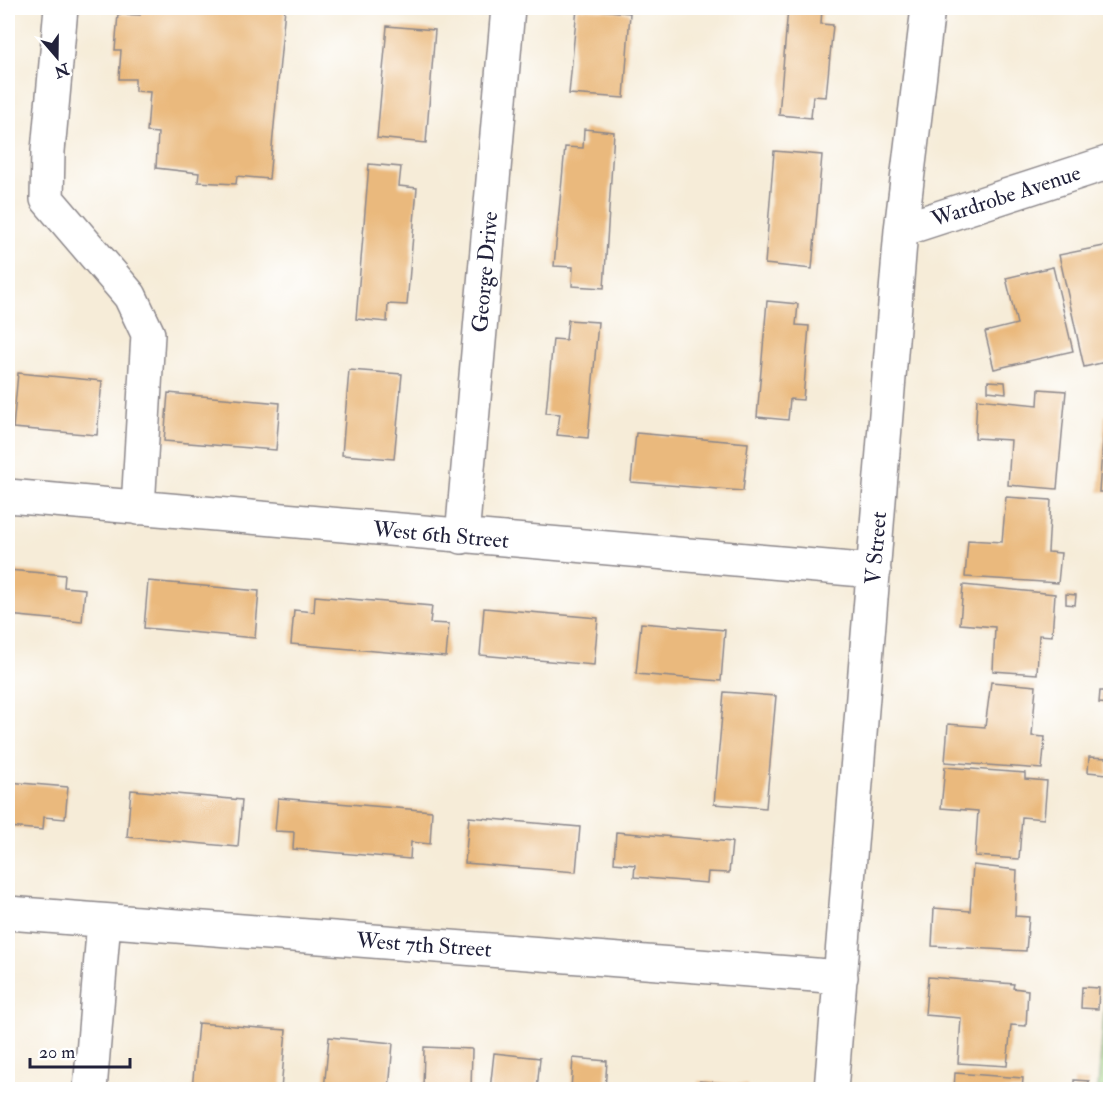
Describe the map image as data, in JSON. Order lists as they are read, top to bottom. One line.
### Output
{"streets":{"street":["Wardrobe Avenue","George Drive","West 6th Street","V Street","West 7th Street"]},"crossings":[["Wardrobe Avenue","V Street"],["George Drive","West 6th Street"],["West 6th Street","V Street"],["V Street","West 7th Street"]],"scale_bar":"20 m","north":"bottom"}
